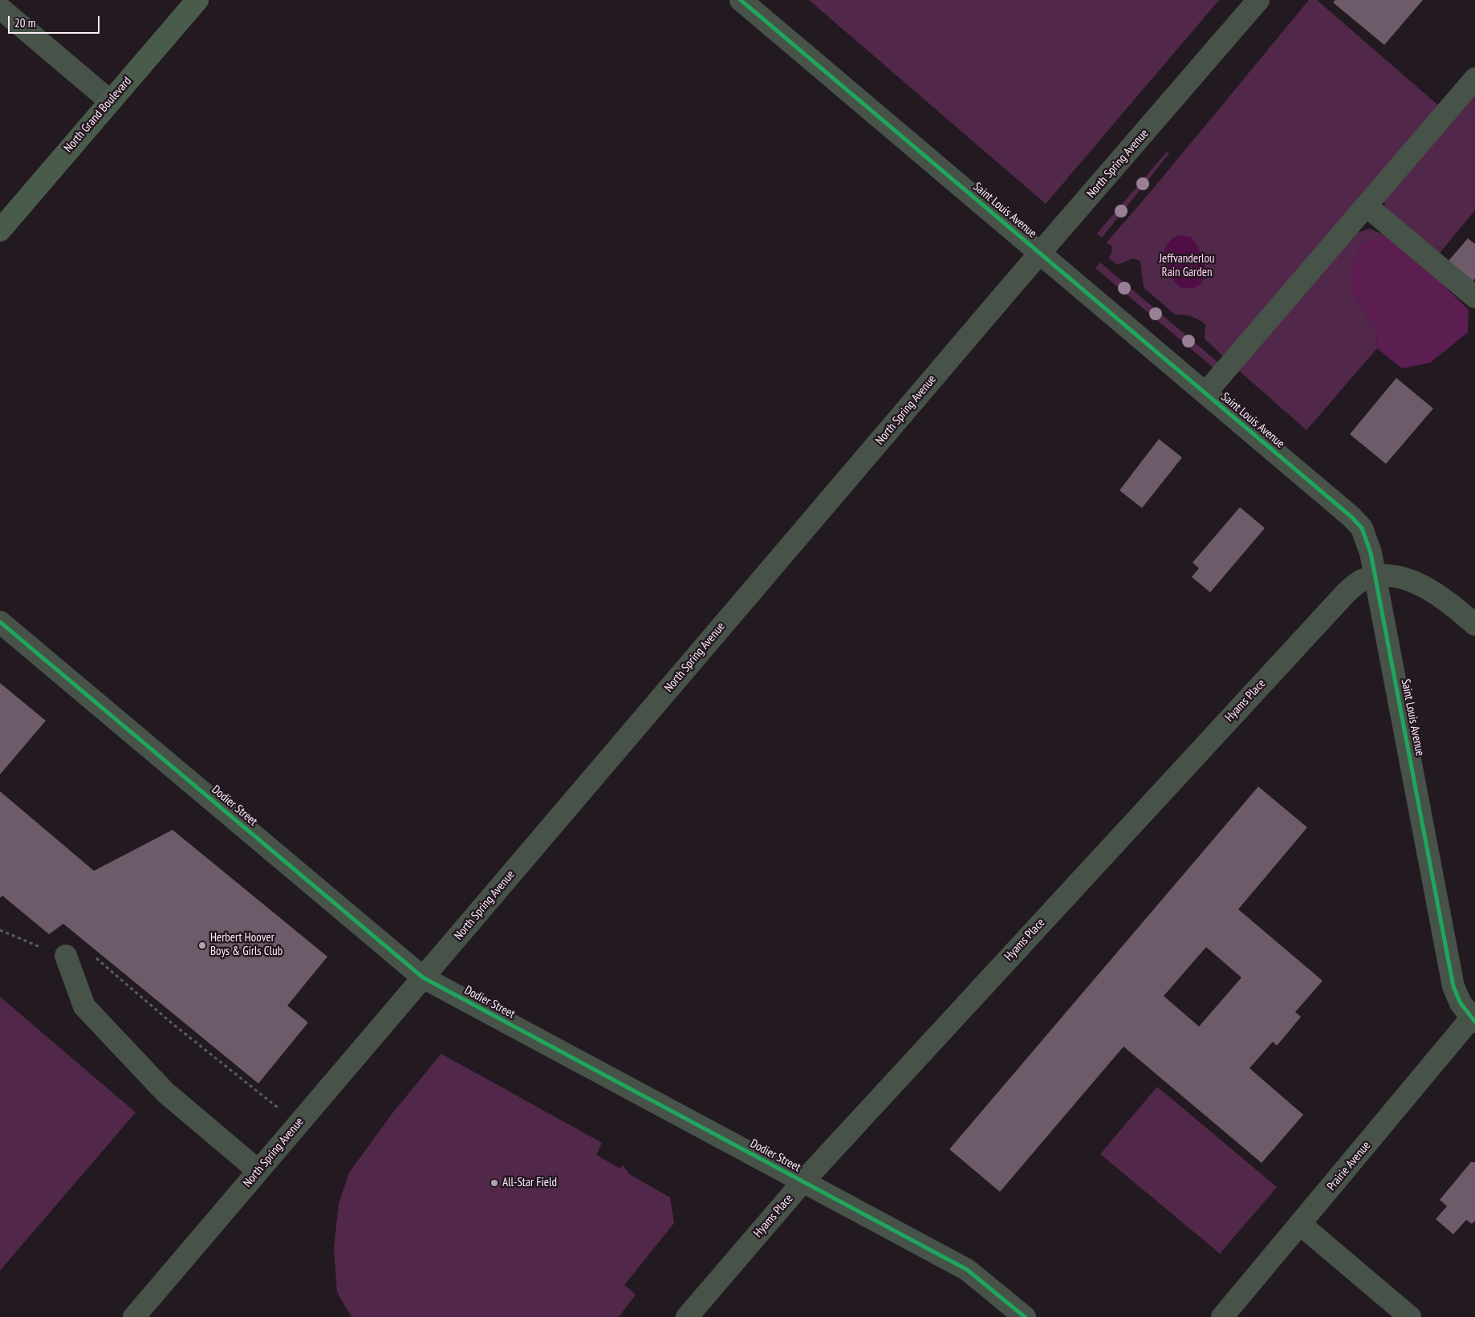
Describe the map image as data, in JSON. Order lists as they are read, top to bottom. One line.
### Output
{"streets":{"main road":["North Grand Boulevard"],"street":["North Spring Avenue","Saint Louis Avenue","Hyams Place","Dodier Street","Prairie Avenue"]},"crossings":[["North Spring Avenue","Saint Louis Avenue"],["North Spring Avenue","Dodier Street"],["Saint Louis Avenue","Hyams Place"],["Saint Louis Avenue","Prairie Avenue"],["Hyams Place","Dodier Street"]],"parks":["Jeffvanderlou Rain Garden"],"places":["Herbert Hoover Boys & Girls Club","All-Star Field"],"scale_bar":"20 m"}
